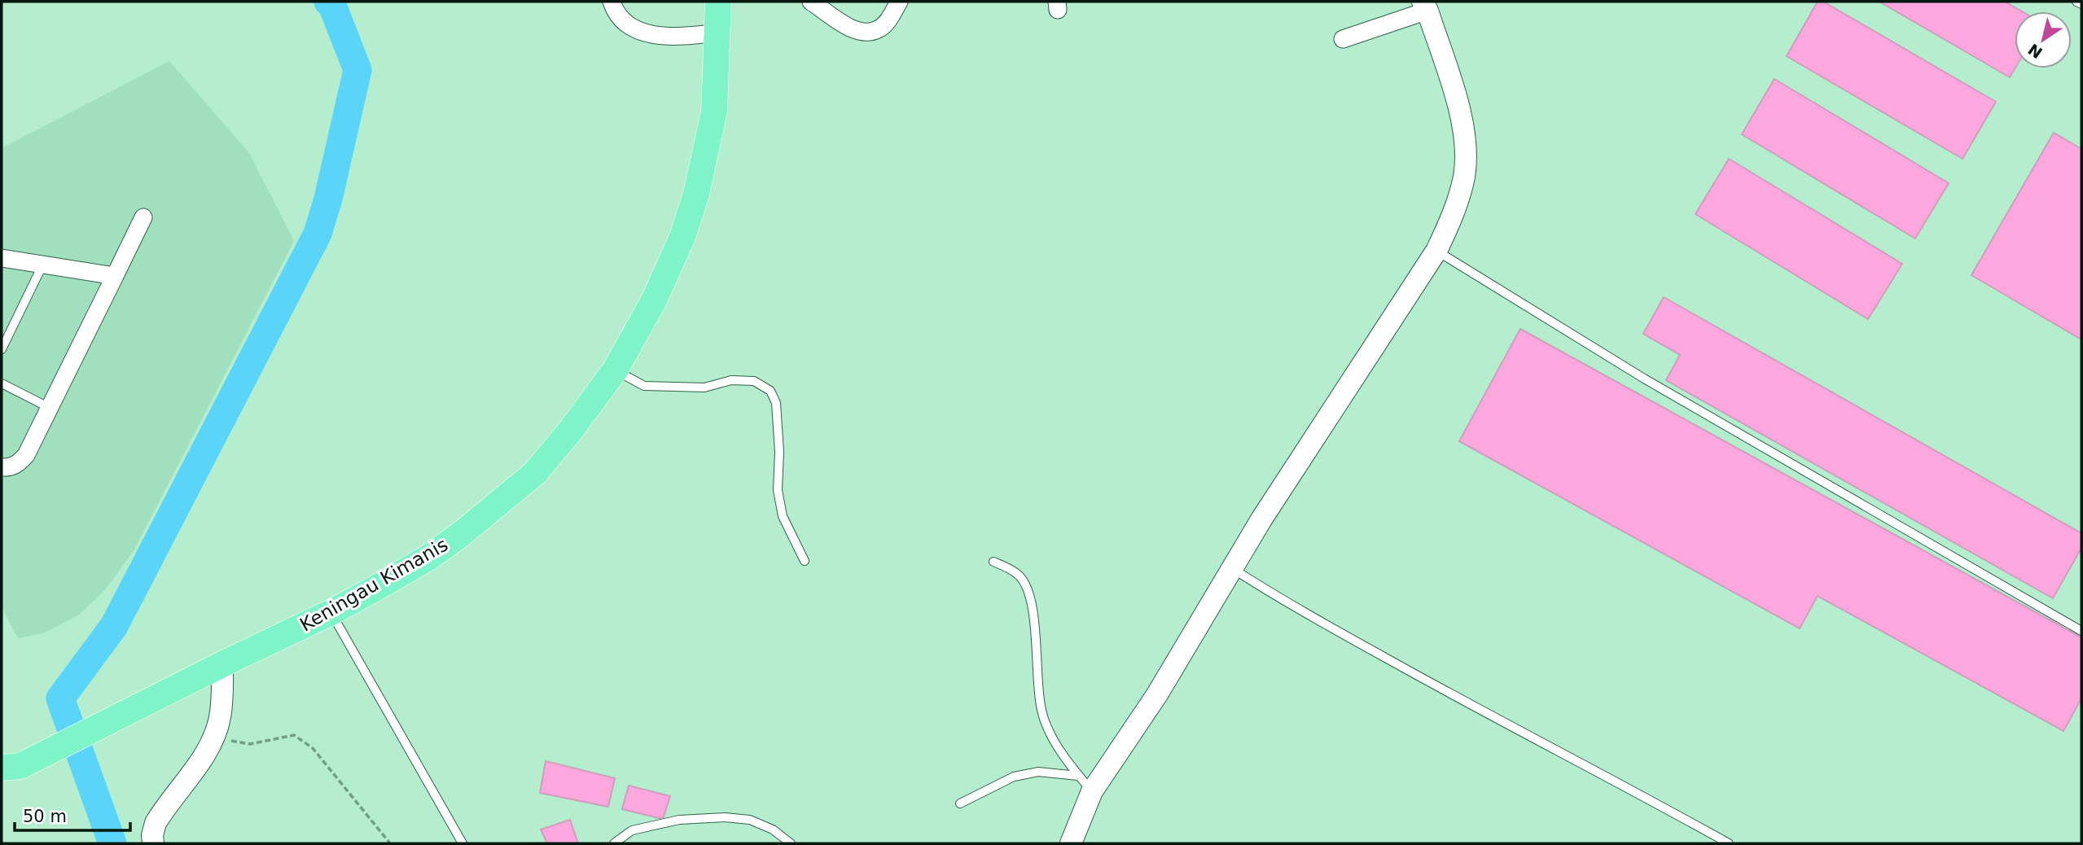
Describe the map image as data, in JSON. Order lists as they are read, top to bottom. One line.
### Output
{"streets":{"main road":["Keningau Kimanis"]},"scale_bar":"50 m","north":"bottom left"}
